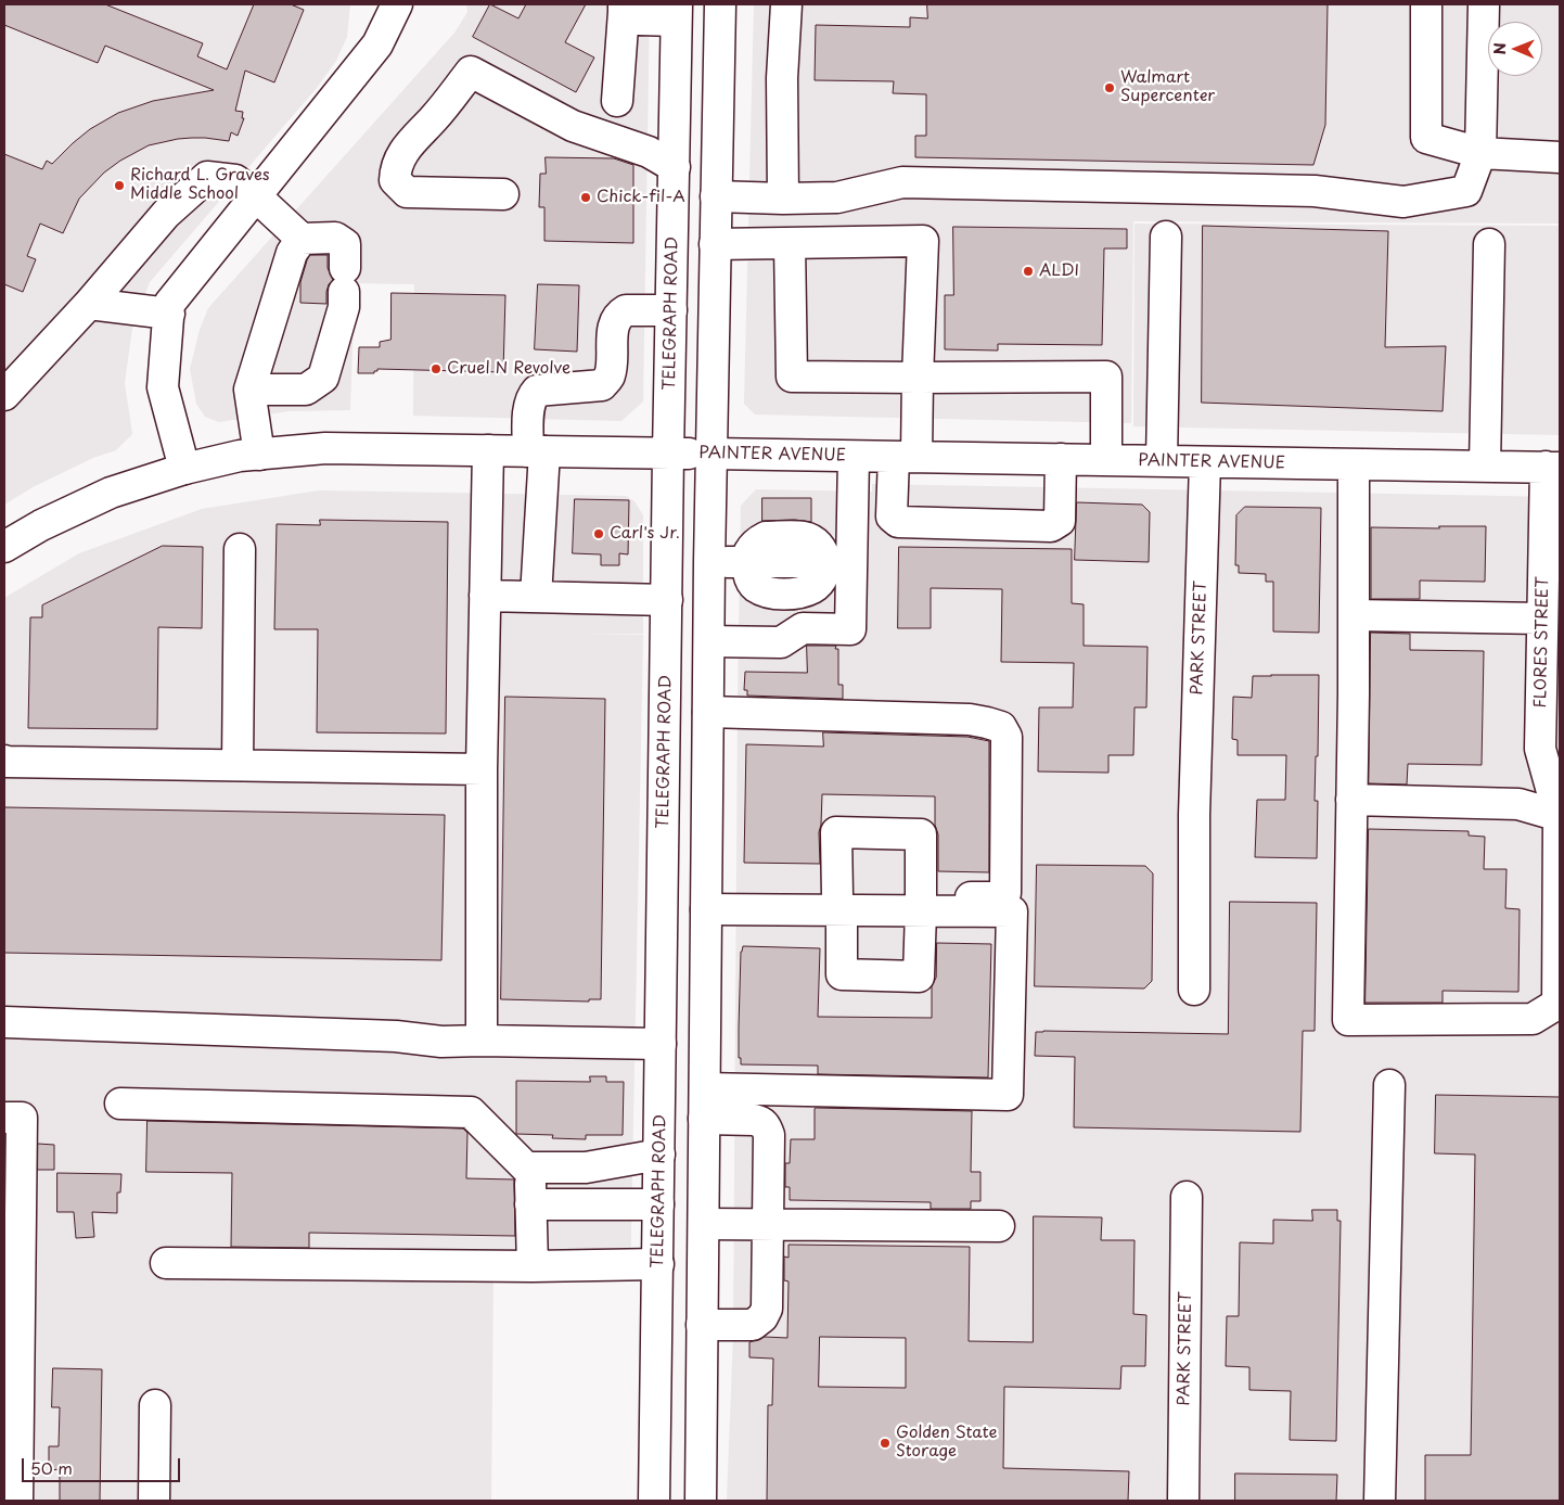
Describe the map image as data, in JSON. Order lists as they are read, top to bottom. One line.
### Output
{"streets":{"main road":["TELEGRAPH ROAD","PAINTER AVENUE","PARK STREET","FLORES STREET"]},"crossings":[["TELEGRAPH ROAD","PAINTER AVENUE"],["PAINTER AVENUE","PARK STREET"],["PAINTER AVENUE","FLORES STREET"]],"places":["Walmart Supercenter","Richard L. Graves Middle School","Chick-fil-A","ALDI","Cruel N Revolve","Carl's Jr.","Golden State Storage"],"scale_bar":"50 m","north":"left"}
